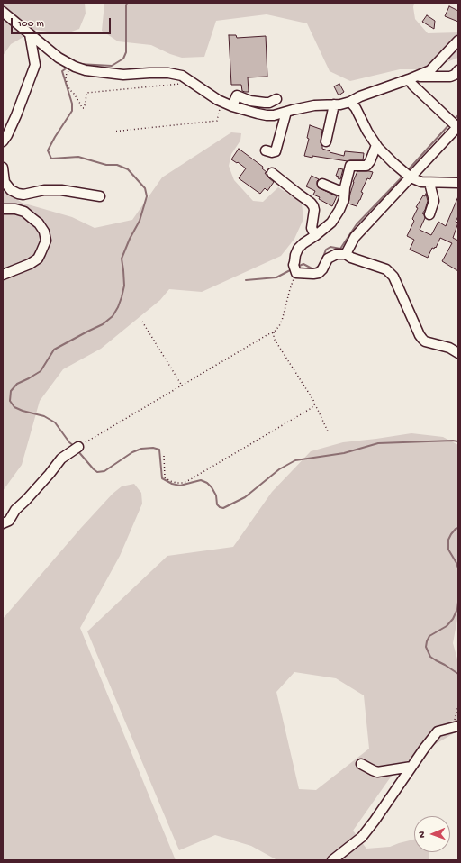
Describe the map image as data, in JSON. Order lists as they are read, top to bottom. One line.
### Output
{"scale_bar":"100 m","north":"left"}
